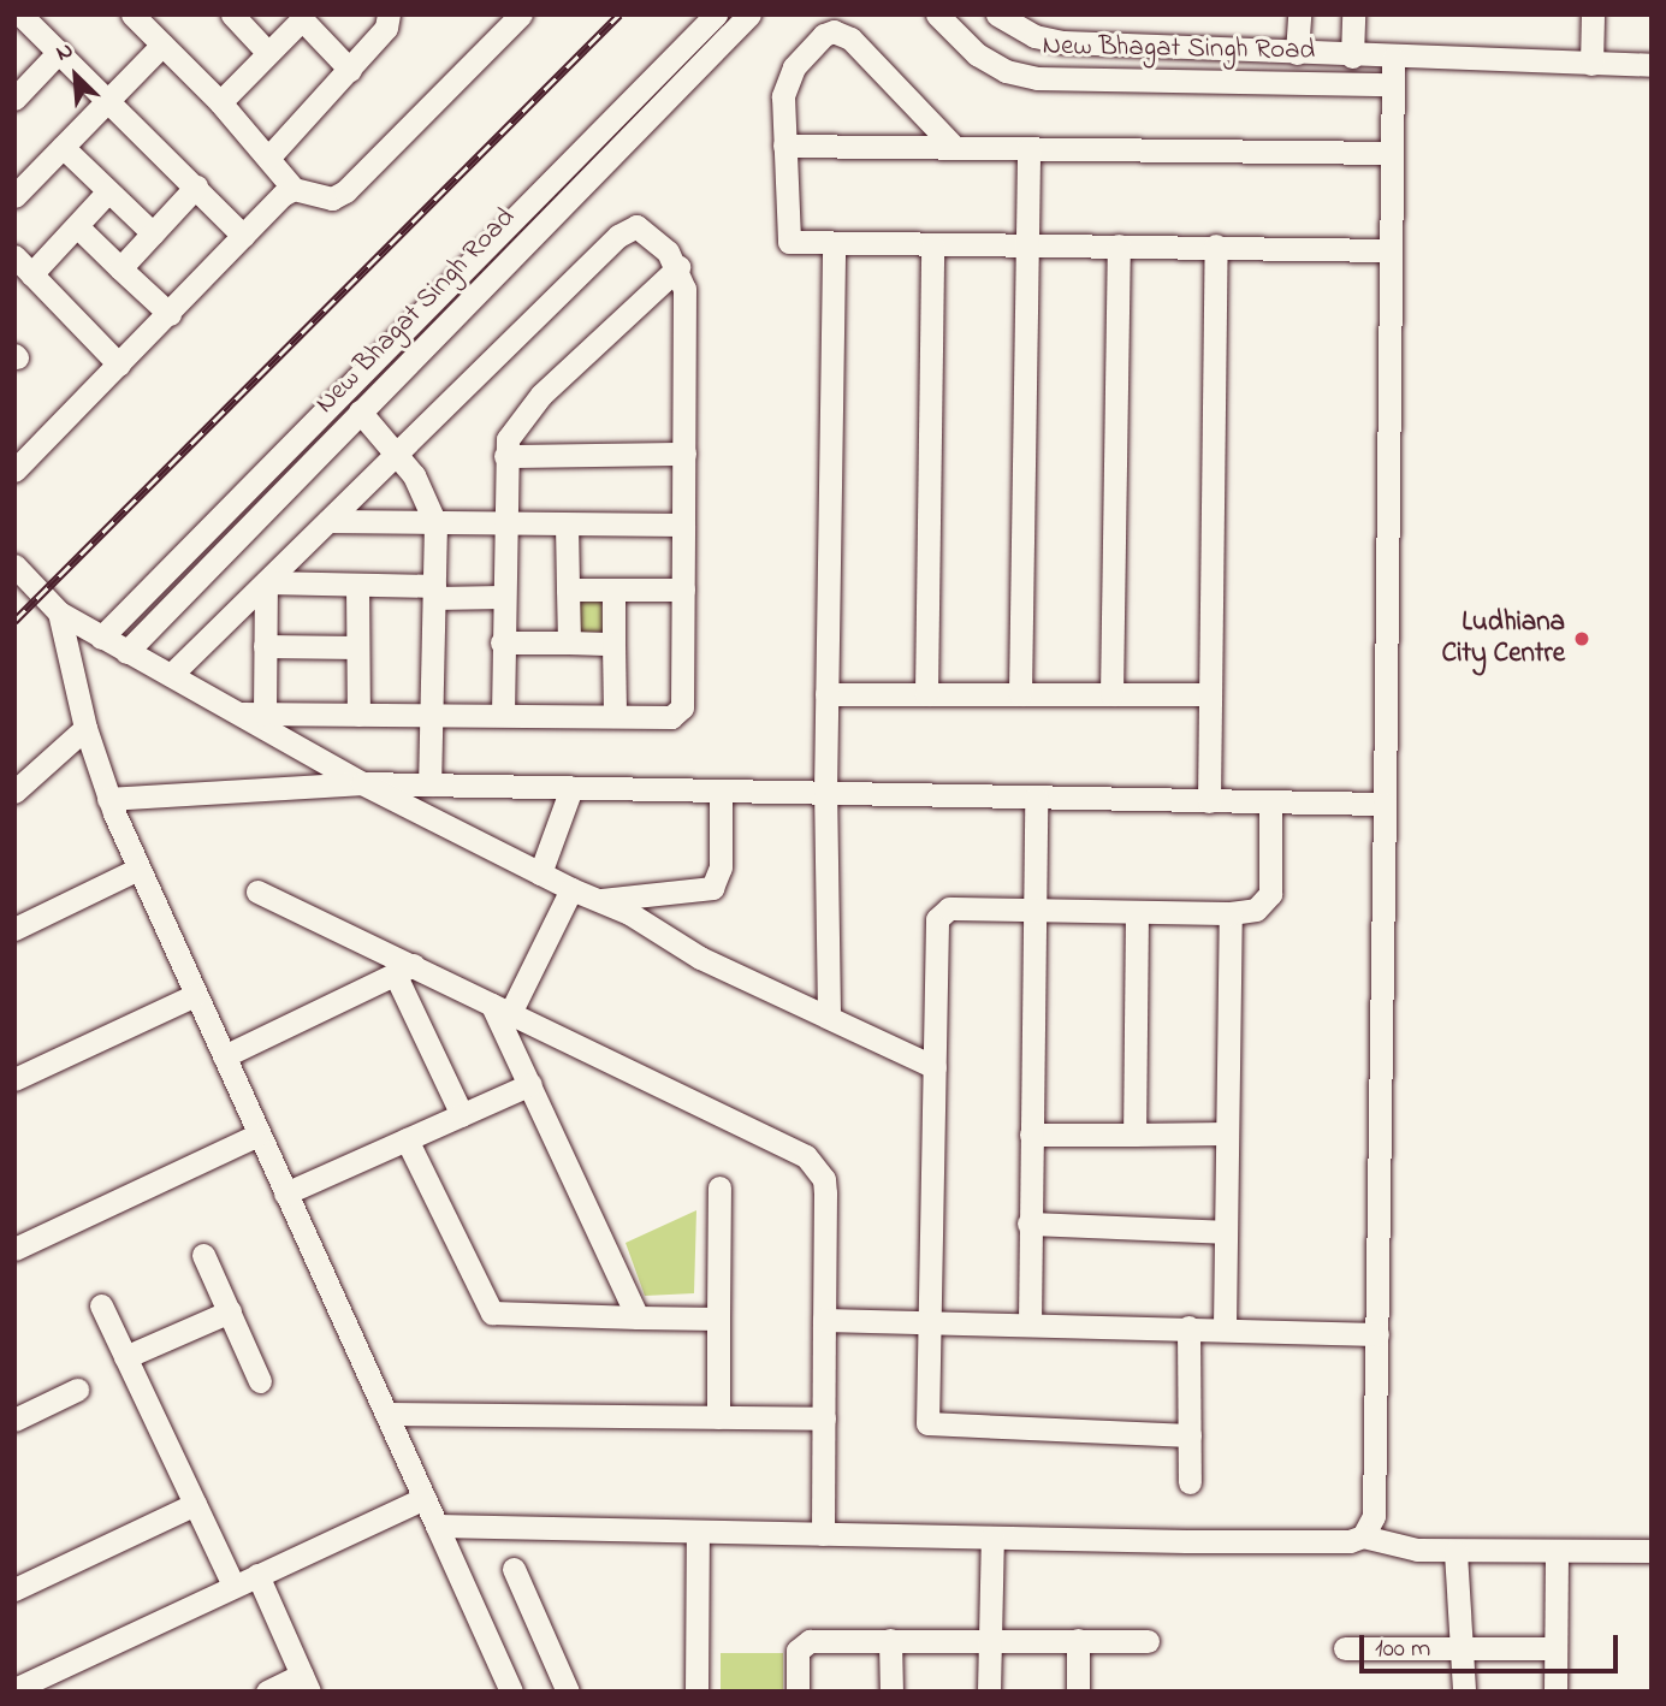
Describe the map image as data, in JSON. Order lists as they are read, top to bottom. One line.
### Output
{"streets":{"street":["New Bhagat Singh Road"]},"places":["Ludhiana City Centre"],"scale_bar":"100 m","north":"top left"}
